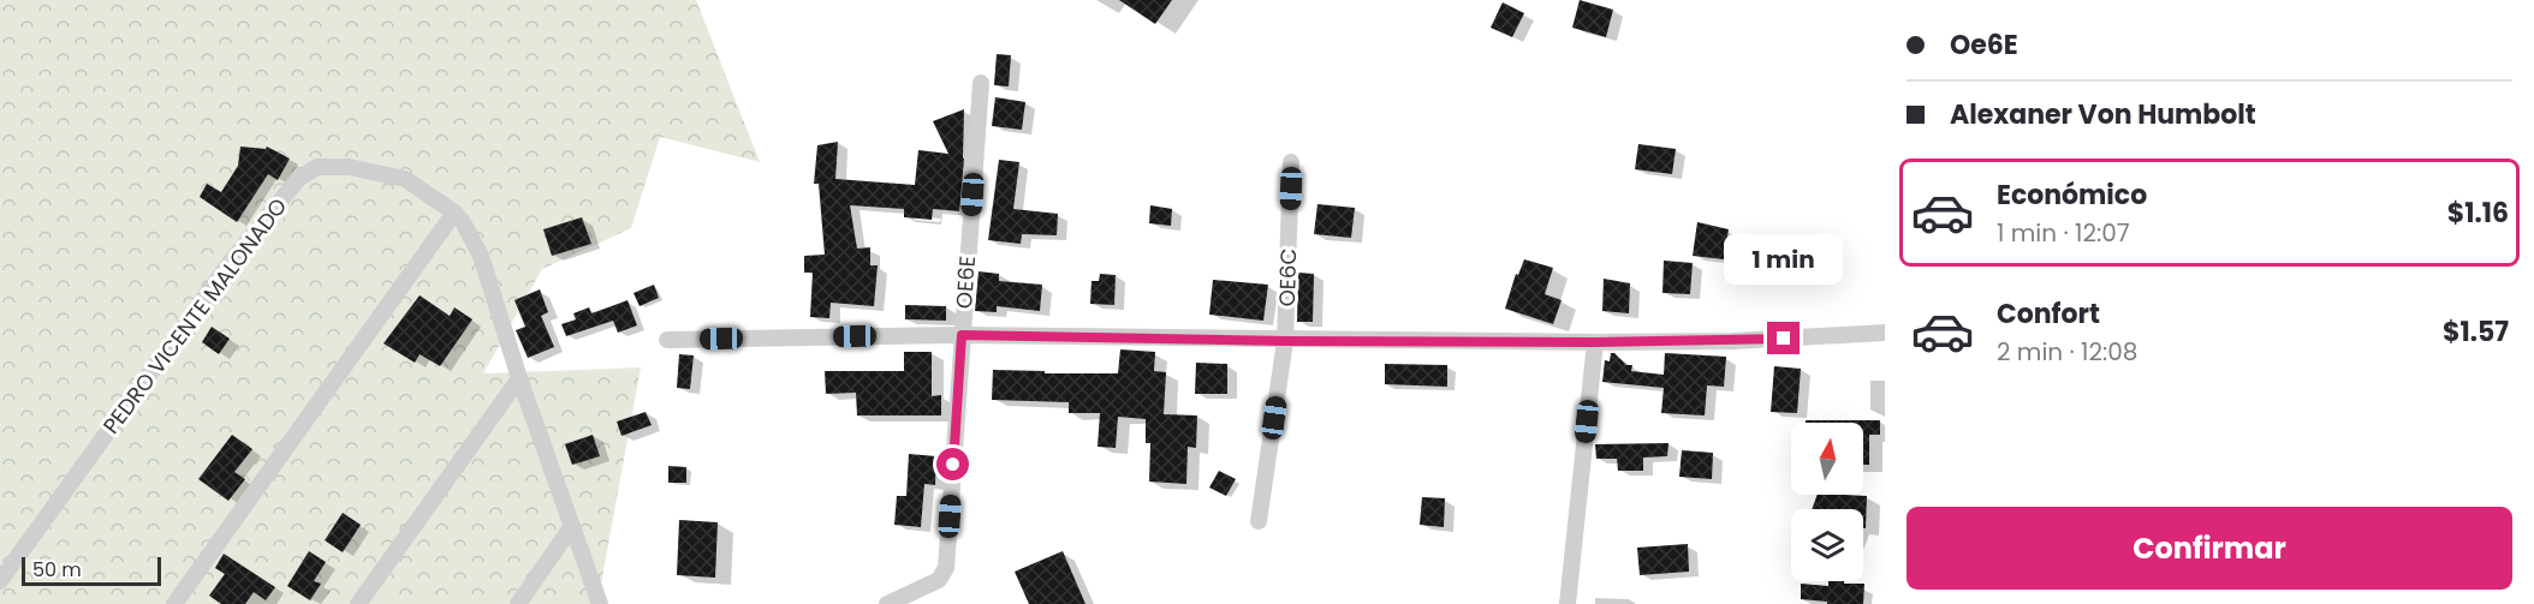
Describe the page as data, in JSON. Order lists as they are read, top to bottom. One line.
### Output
{"streets":{"street":["OE6C","OE6E","PEDRO VICENTE MALONADO"]},"scale_bar":"50 m","north":"top","page":{"banner":["Oe6E","Alexaner Von Humbolt"],"list":[{"name":"Económico","note":"1 min · 12:07","value":"$1.16"},{"name":"Confort","note":"2 min · 12:08","value":"$1.57"}],"bubble":"1 min","buttons":"Confirmar","scale":"50 m"}}
